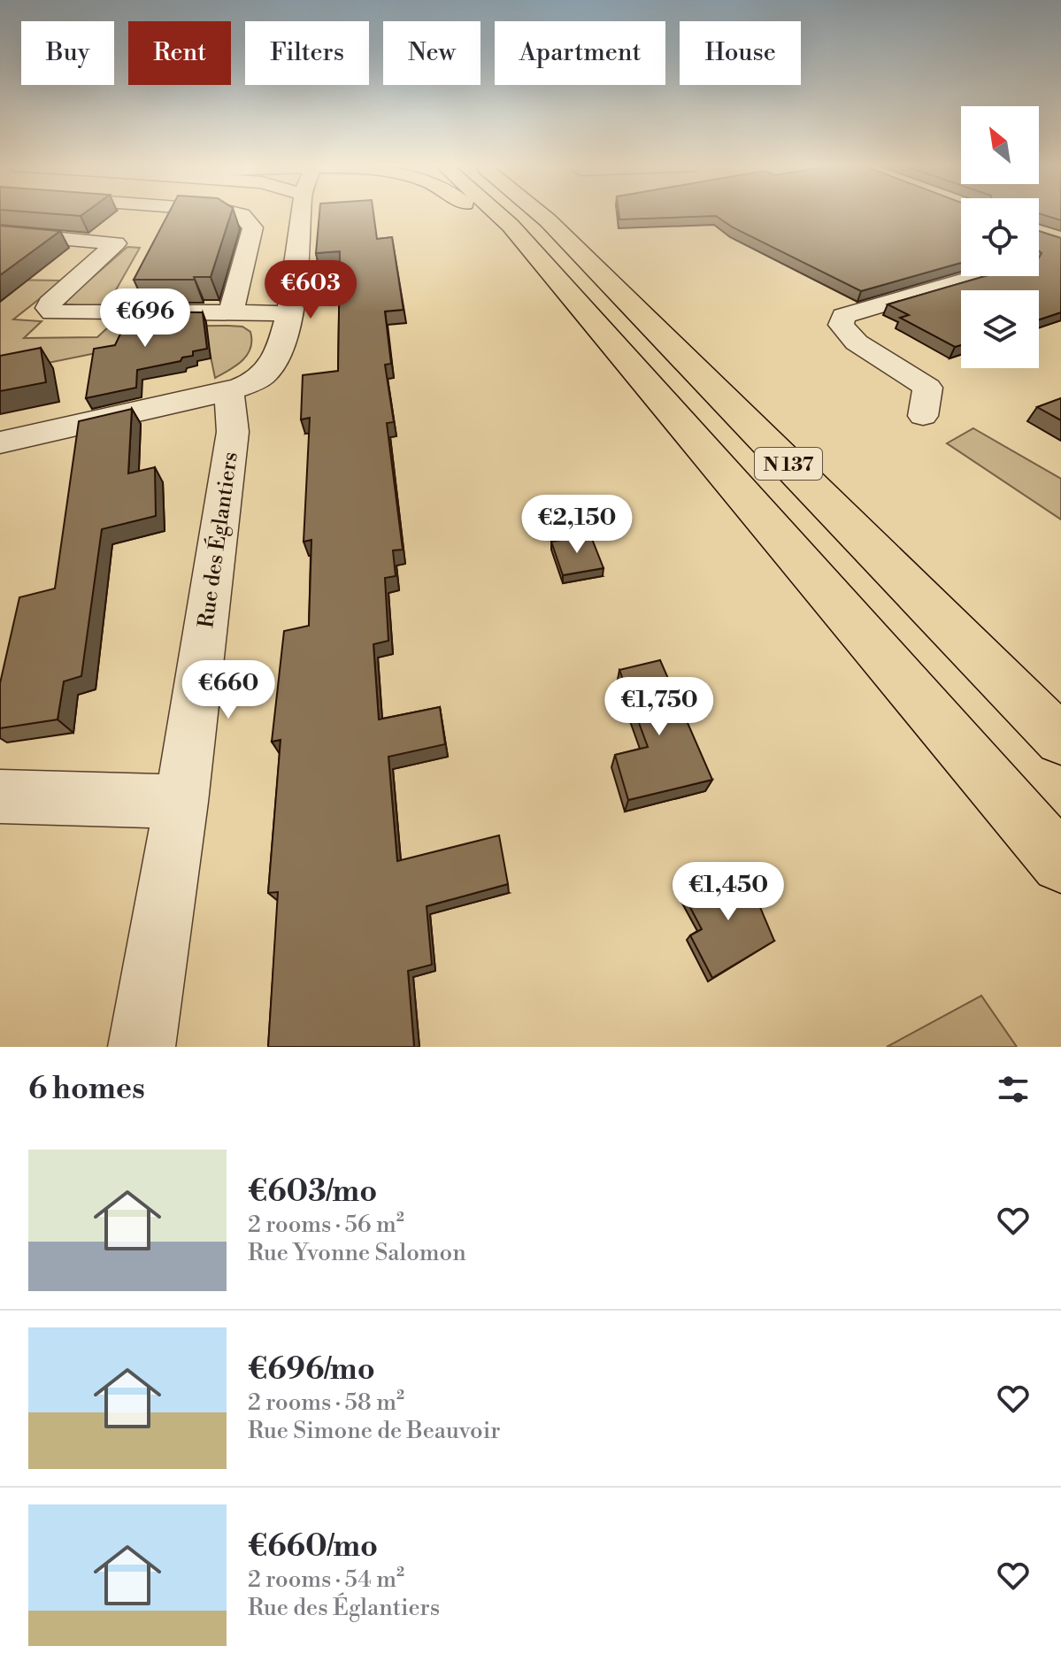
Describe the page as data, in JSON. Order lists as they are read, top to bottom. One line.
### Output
{"streets":{"highway":["N 137"],"street":["Rue des Églantiers"]},"north":"top left","page":{"chip":["Buy","Rent","Filters","New","Apartment","House"],"price":["€603","€696","€2,150","€660","€1,750","€1,450"],"heading":"6 homes","list":[{"name":"€603/mo","note":"2 rooms · 56 m² · Rue Yvonne Salomon"},{"name":"€696/mo","note":"2 rooms · 58 m² · Rue Simone de Beauvoir"},{"name":"€660/mo","note":"2 rooms · 54 m² · Rue des Églantiers"}]}}
